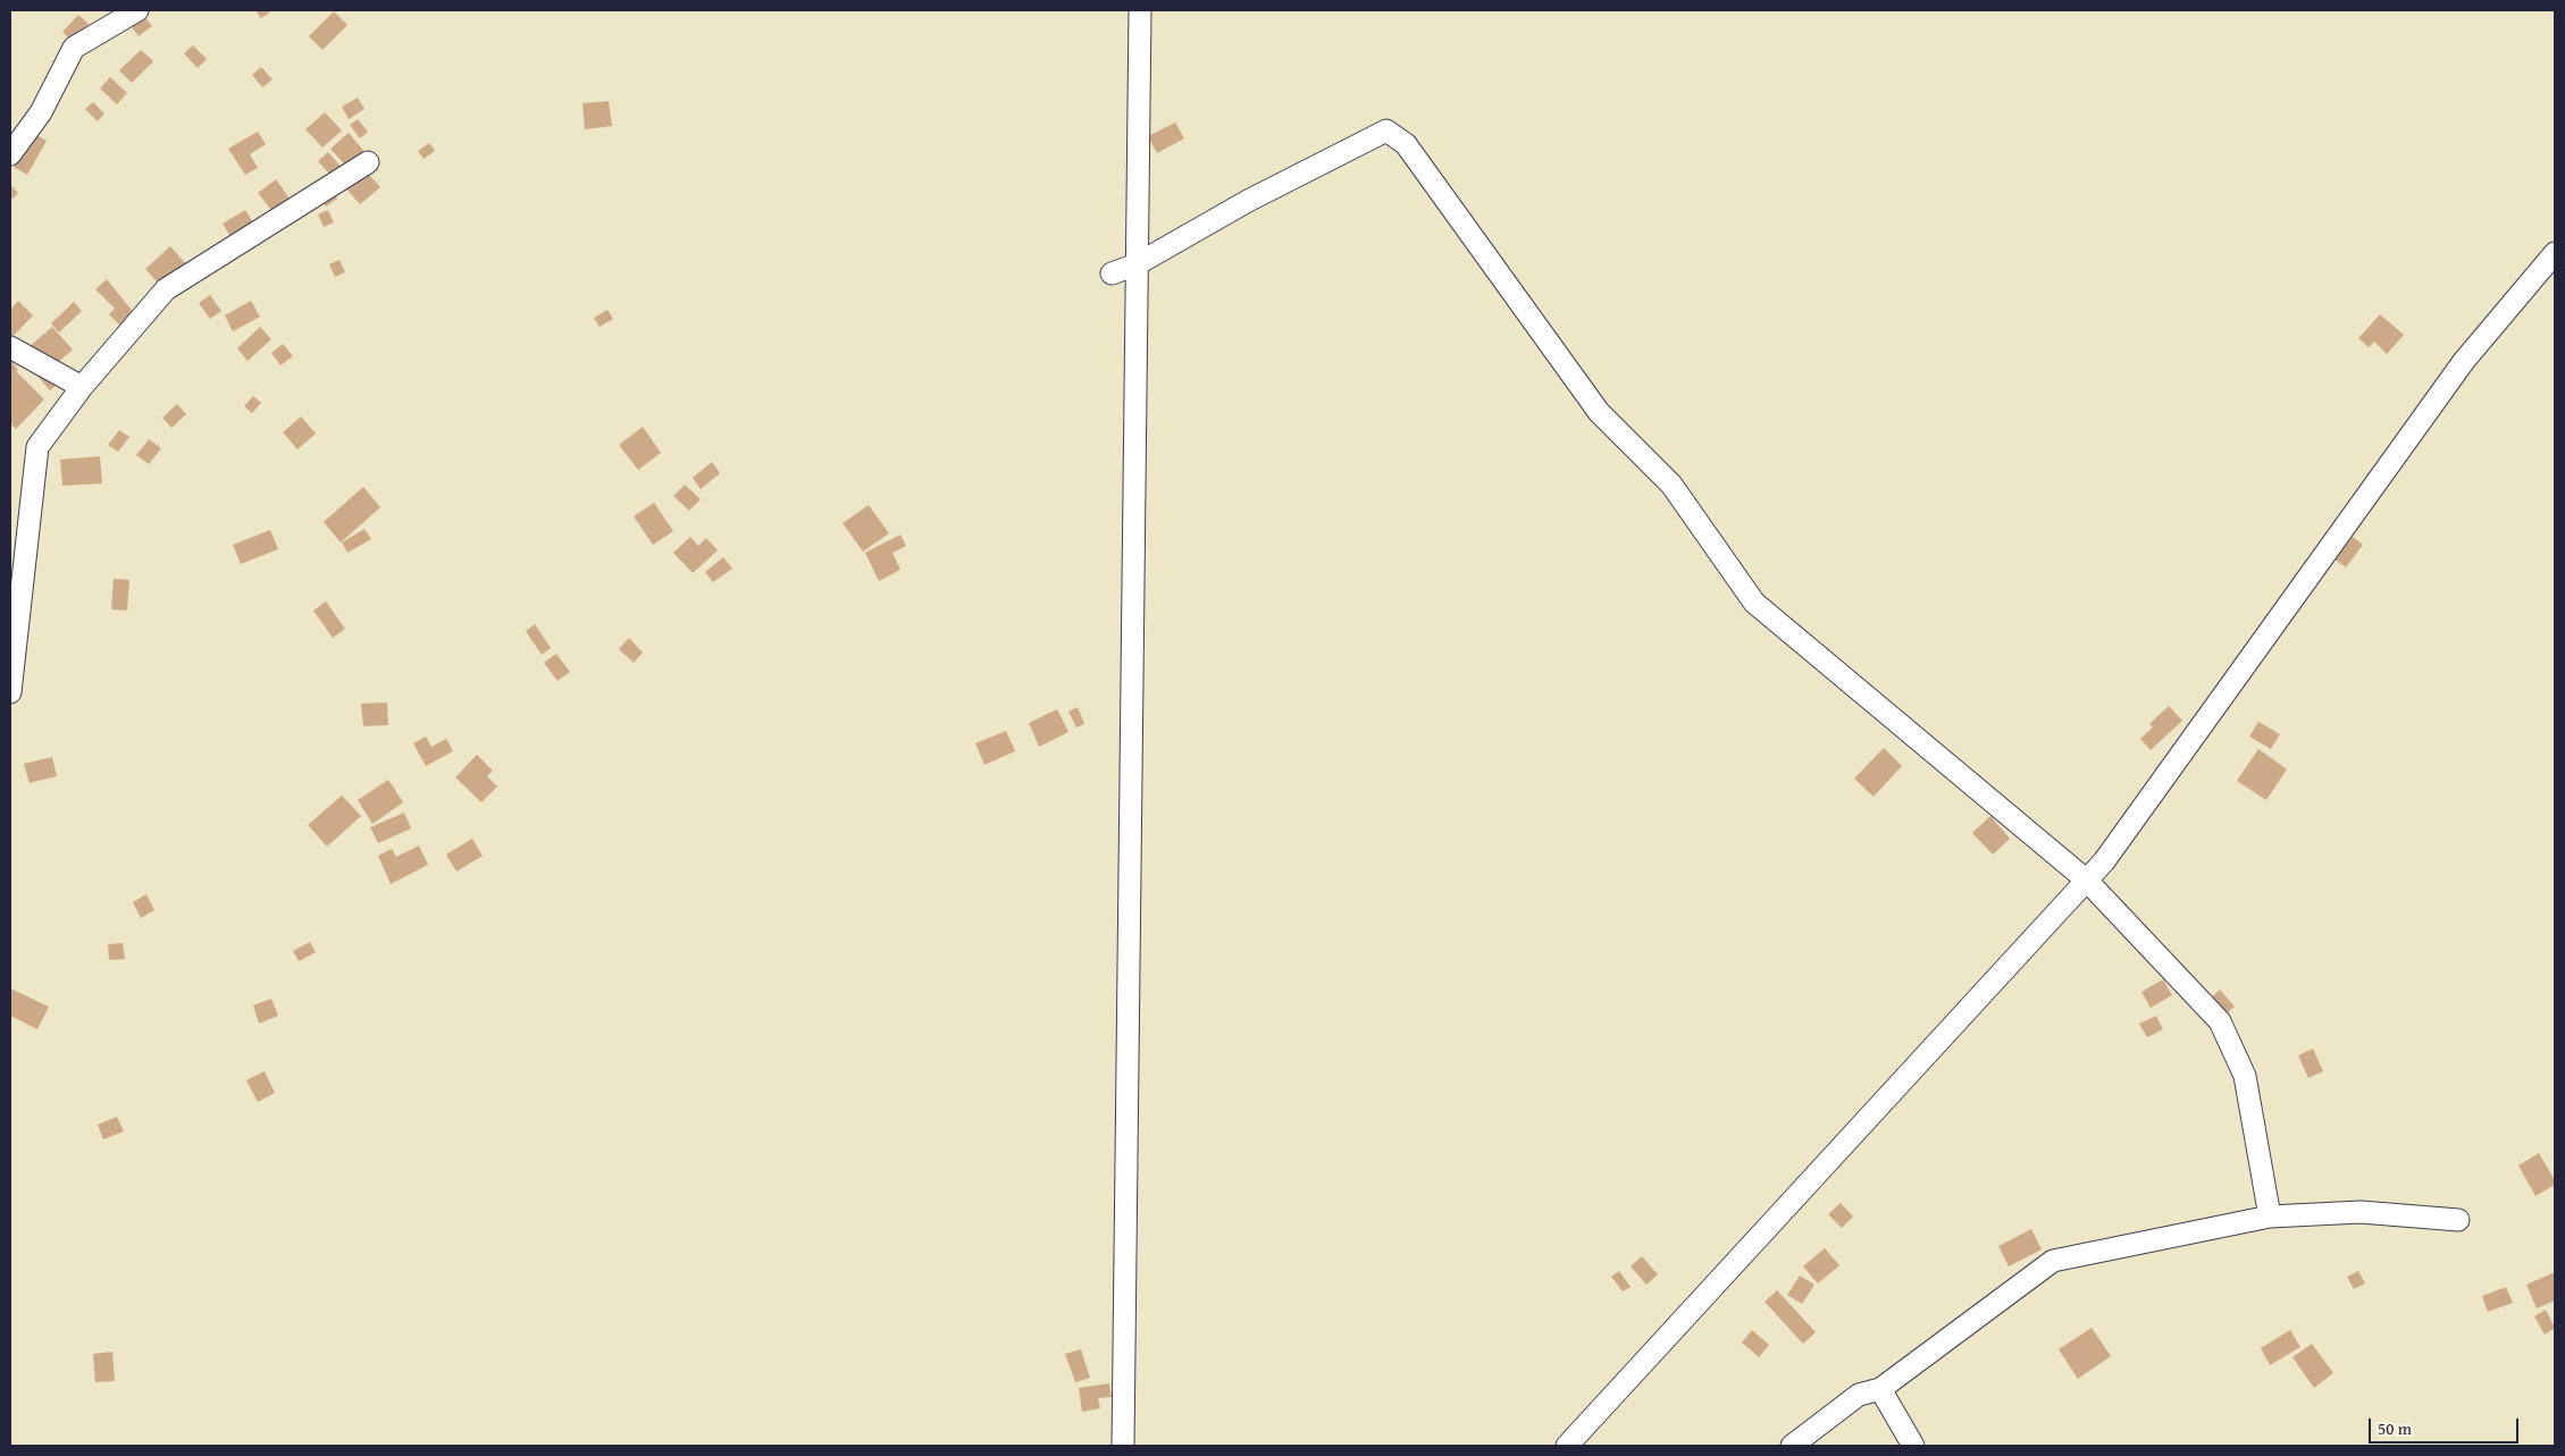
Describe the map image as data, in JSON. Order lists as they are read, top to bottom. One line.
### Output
{"scale_bar":"50 m"}
